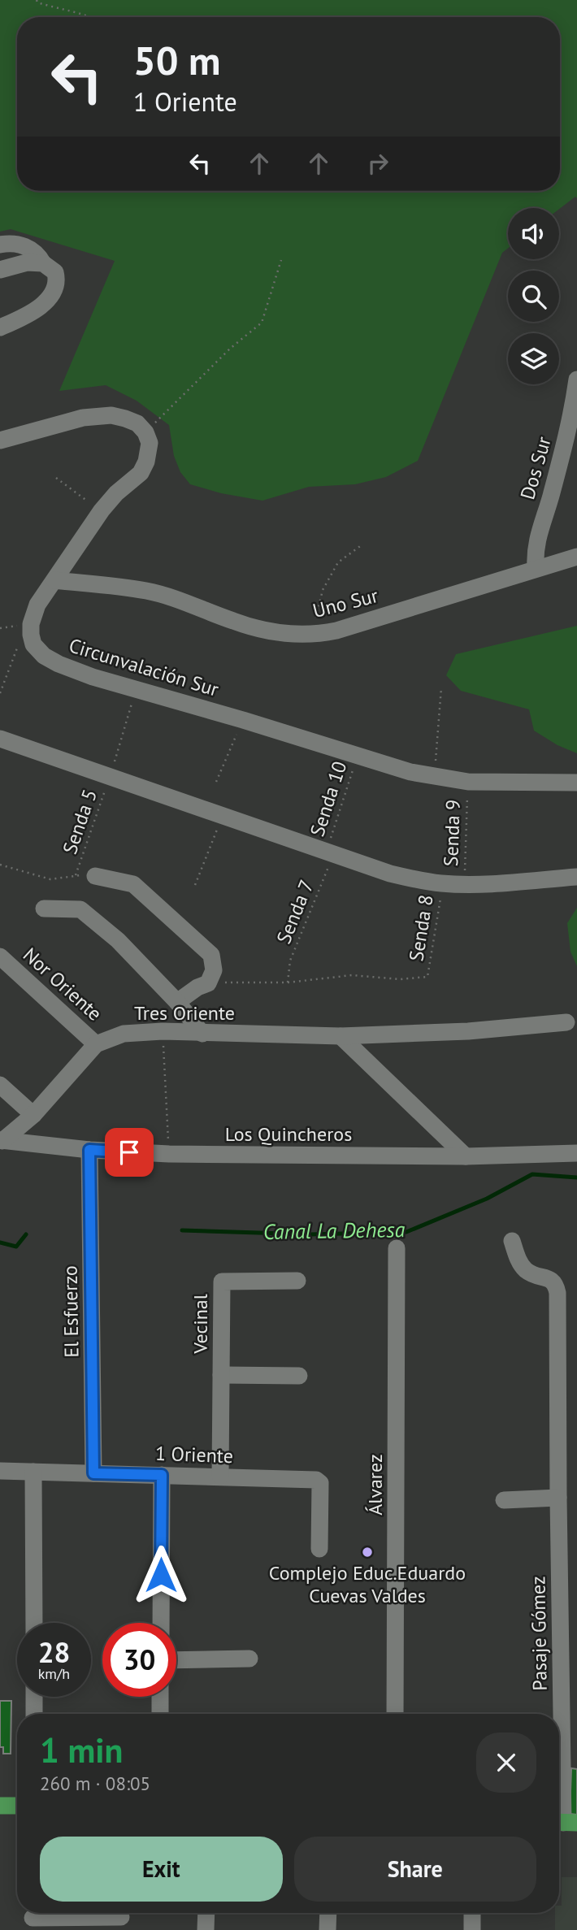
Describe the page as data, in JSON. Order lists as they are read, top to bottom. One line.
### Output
{"streets":{"street":["Dos Sur","Uno Sur","Circunvalación Sur","Nor Oriente","Tres Oriente","Los Quincheros","El Esfuerzo","Vecinal","1 Oriente","Álvarez","Pasaje Gómez"],"path":["Senda 10","Senda 5","Senda 9","Senda 7","Senda 8"]},"crossings":[["Dos Sur","Uno Sur"],["Circunvalación Sur","Senda 10"],["Circunvalación Sur","Senda 5"],["Circunvalación Sur","Senda 9"],["Senda 10","Senda 7"],["Senda 7","Senda 8"],["Nor Oriente","Tres Oriente"],["Tres Oriente","Los Quincheros"],["Los Quincheros","El Esfuerzo"],["El Esfuerzo","1 Oriente"],["Vecinal","1 Oriente"]],"water":["Canal La Dehesa"],"places":["Complejo Educ.Eduardo Cuevas Valdes"],"page":{"turn":["50 m","1 Oriente"],"speed":"28 km/h","limit":"30","heading":["1 min","260 m · 08:05"],"buttons":["Exit","Share"]}}
